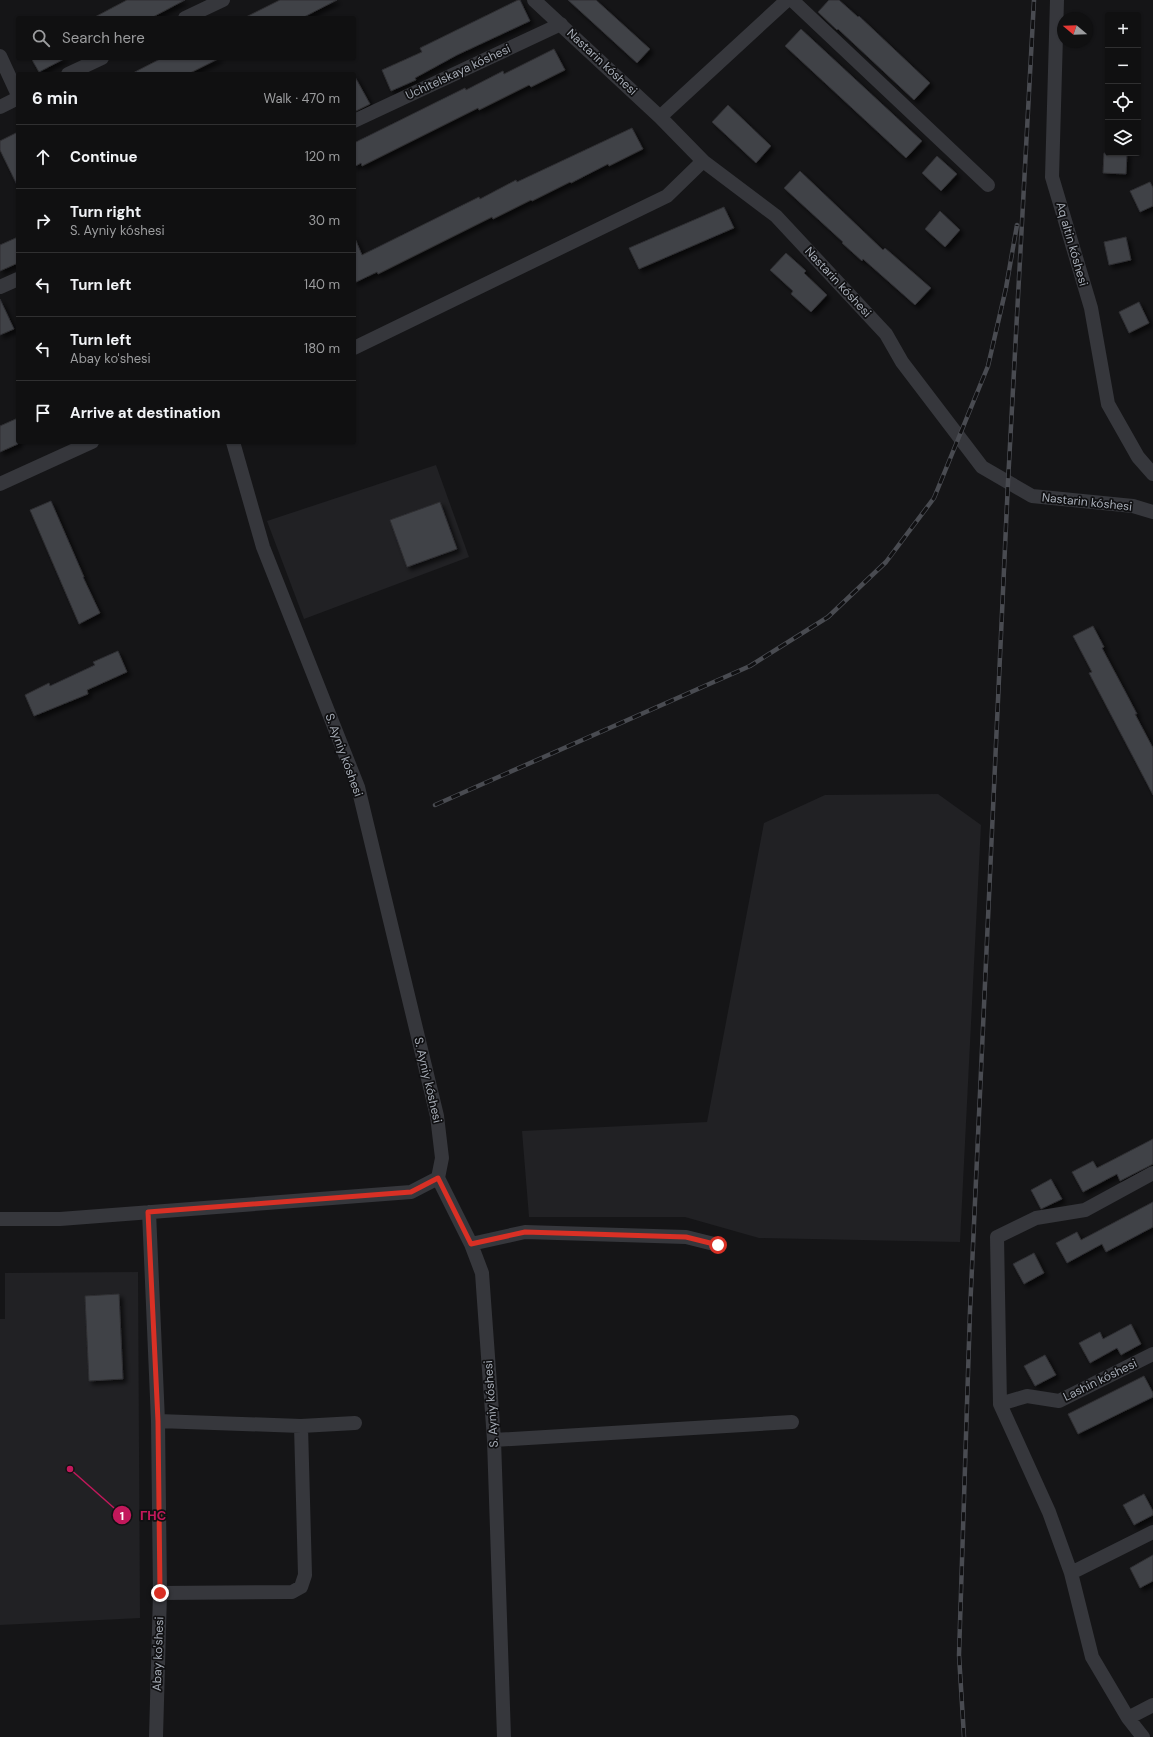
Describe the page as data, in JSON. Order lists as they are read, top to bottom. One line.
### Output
{"streets":{"street":["Nastarin kóshesi","Uchitelskaya kóshesi","Aq altin kóshesi","S. Ayniy kóshesi","Lashin kóshesi","Abay ko'shesi"]},"crossings":[["Nastarin kóshesi","Uchitelskaya kóshesi"]],"places":["ГНС"],"north":"left","page":{"map_buttons":["+","−"],"search":"Search here","heading":["6 min","Walk · 470 m"],"list":[["Continue","120 m"],["Turn right","S. Ayniy kóshesi","30 m"],["Turn left","140 m"],["Turn left","Abay ko'shesi","180 m"],"Arrive at destination"]}}
